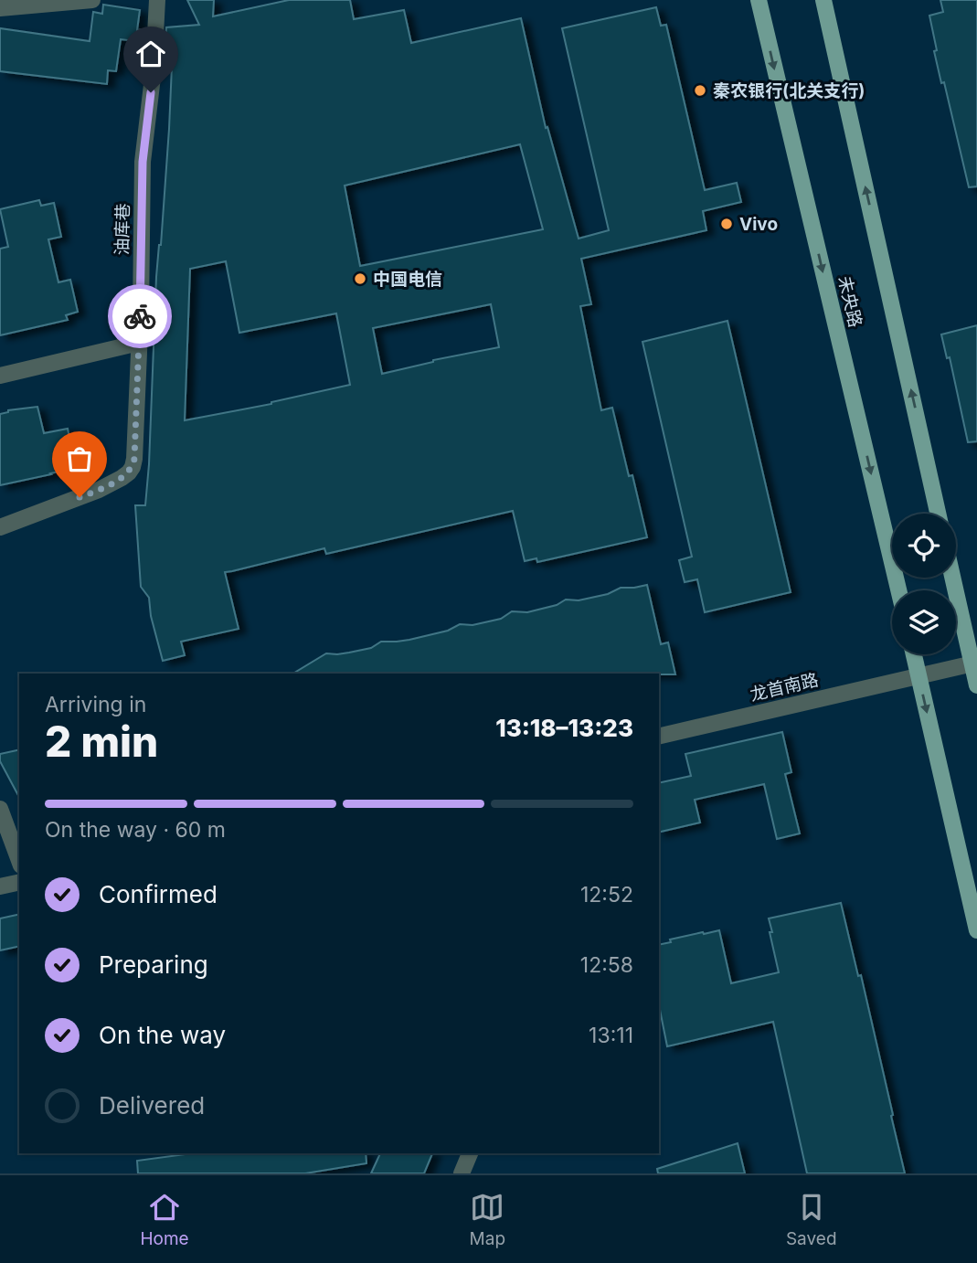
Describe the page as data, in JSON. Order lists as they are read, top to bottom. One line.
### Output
{"streets":{"main road":["未央路"],"street":["油库巷","龙首南路"]},"places":["秦农银行(北关支行)","Vivo","中国电信"],"page":{"heading":["2 min","Arriving in","13:18–13:23"],"bar":"On the way · 60 m","list":[["Confirmed","12:52"],["Preparing","12:58"],["On the way","13:11"],"Delivered"],"tabs":["Home","Map","Saved"]}}
